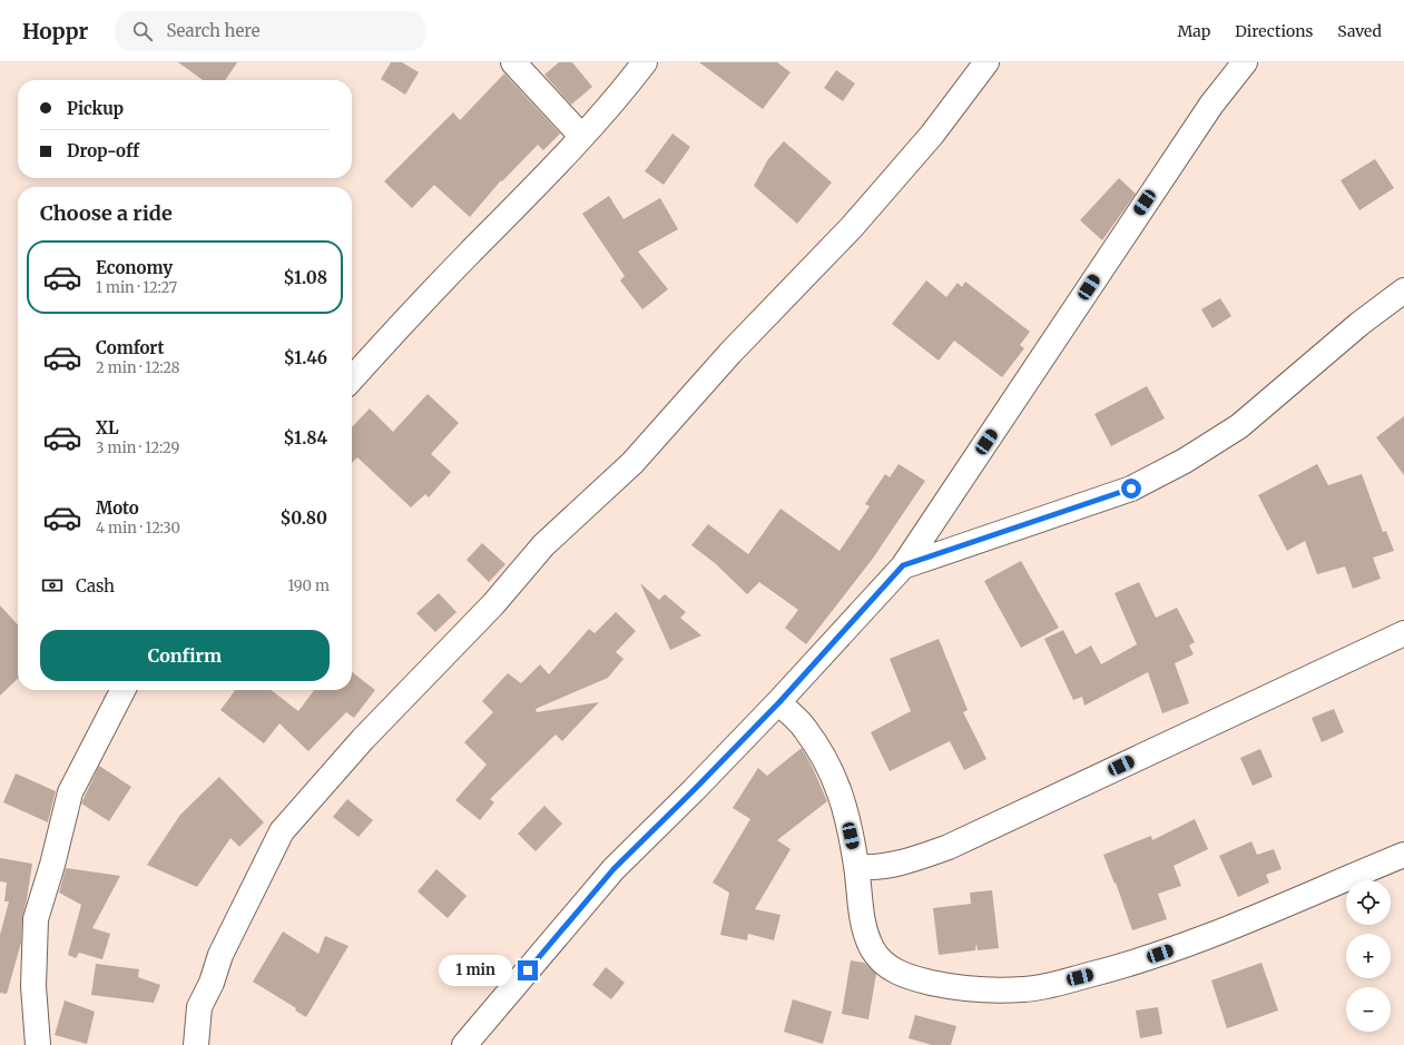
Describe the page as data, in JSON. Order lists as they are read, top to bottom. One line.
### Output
{"page":{"header":"Hoppr","search":"Search here","nav":["Map","Directions","Saved"],"banner":["Pickup","Drop-off"],"heading":"Choose a ride","list":[{"name":"Economy","note":"1 min · 12:27","value":"$1.08"},{"name":"Comfort","note":"2 min · 12:28","value":"$1.46"},{"name":"XL","note":"3 min · 12:29","value":"$1.84"},{"name":"Moto","note":"4 min · 12:30","value":"$0.80"}],"pay":["Cash","190 m"],"buttons":"Confirm","map_buttons":["+","−"],"bubble":"1 min"}}
